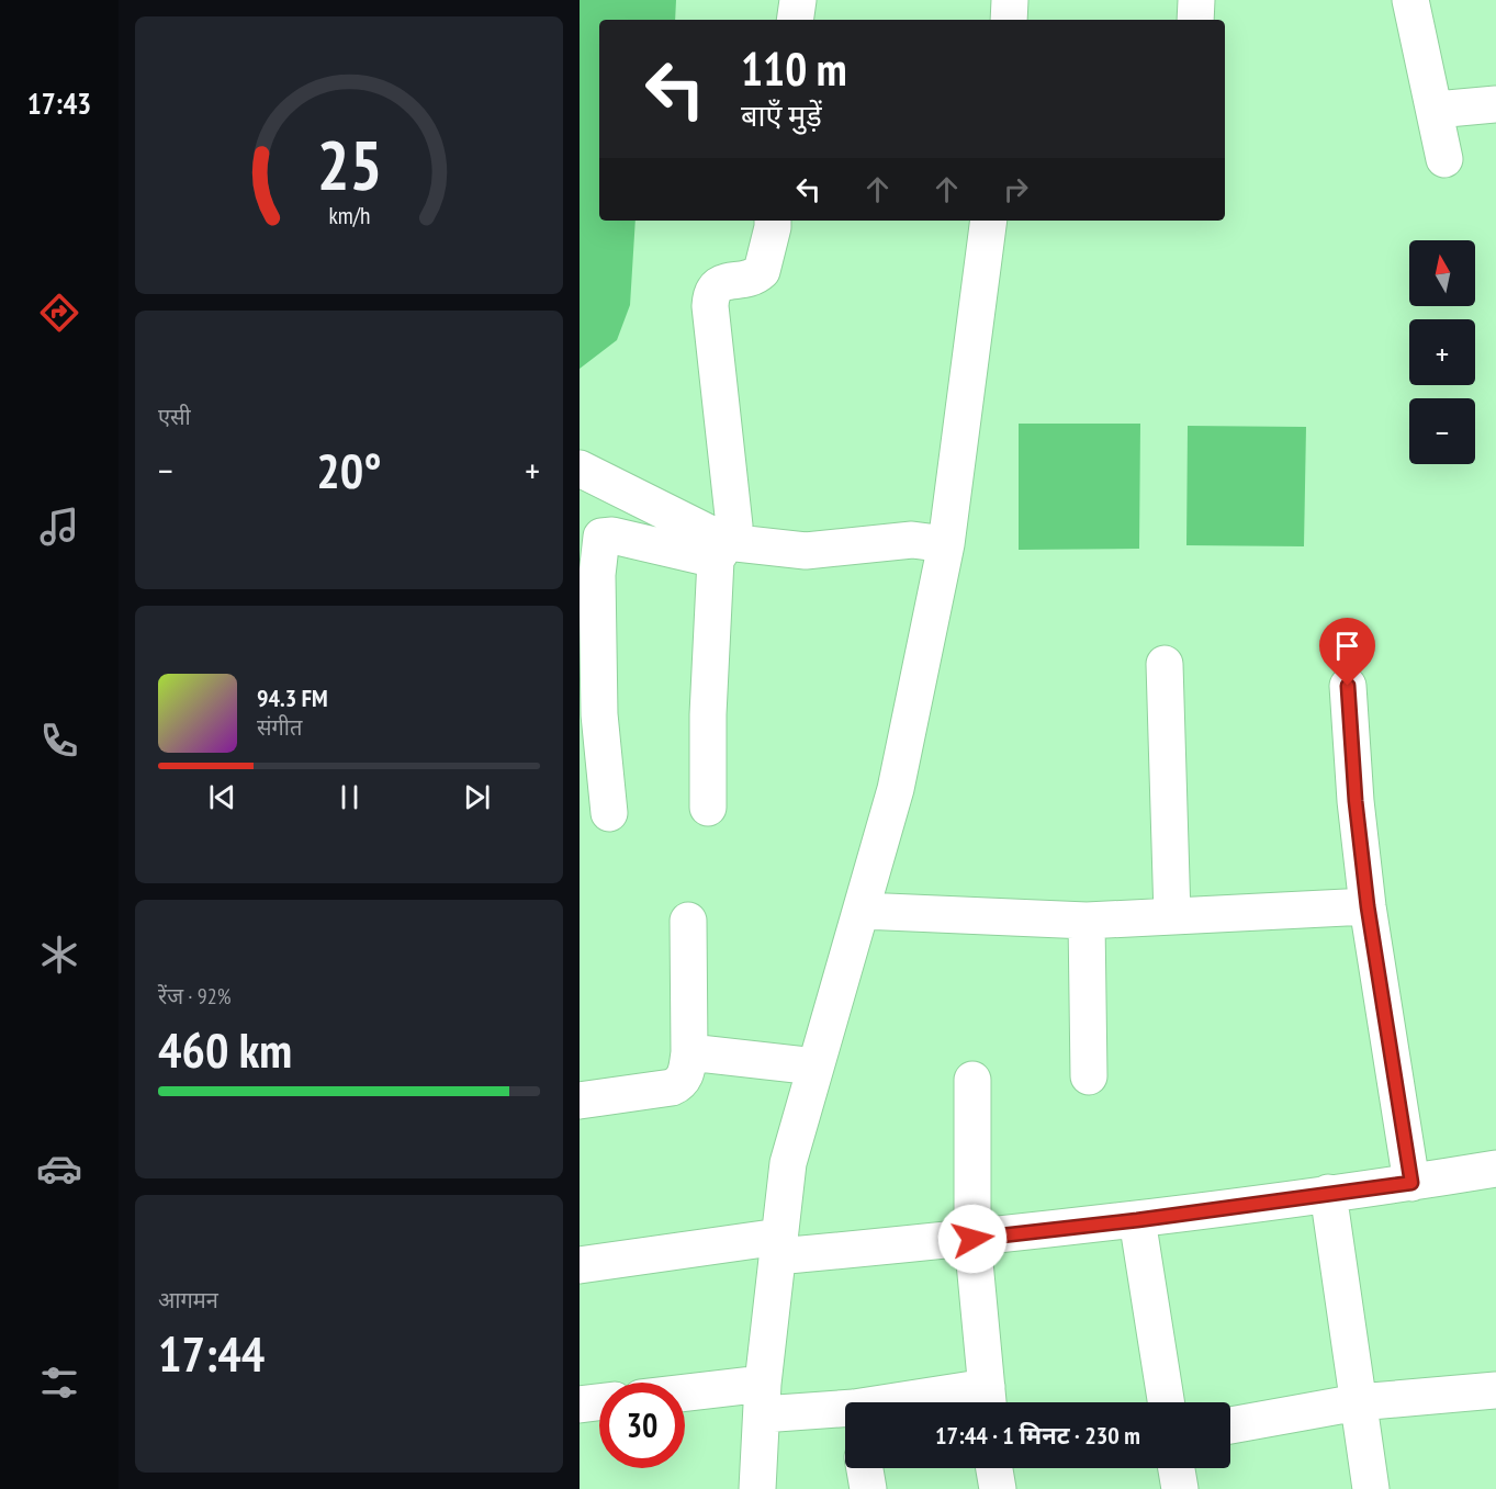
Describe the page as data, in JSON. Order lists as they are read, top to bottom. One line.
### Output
{"north":"top","page":{"tabs":"17:43","turn":["110 m","बाएँ मुड़ें"],"map_buttons":["+","−"],"tile":["एसी",["रेंज · 92%","460 km"],["आगमन","17:44"]],"heat":["−","20°","+"],"song":["94.3 FM","संगीत"],"limit":"30","trip":"17:44 · 1 मिनट · 230 m","gauge":["25","km/h"]}}
